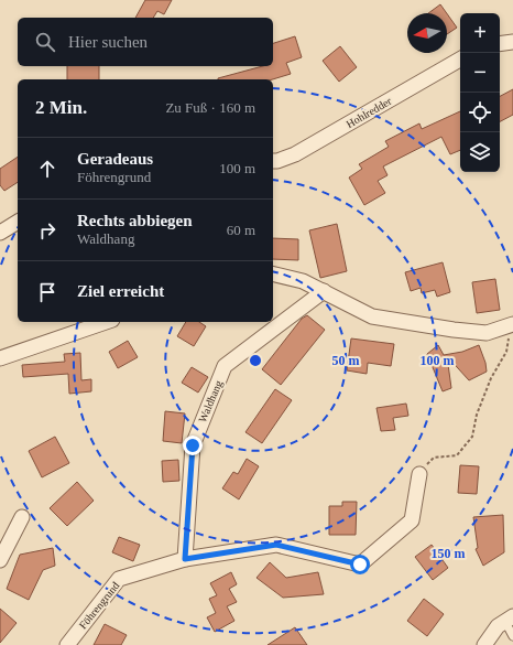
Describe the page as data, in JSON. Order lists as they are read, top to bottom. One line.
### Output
{"streets":{"street":["Hohlredder","Waldhang","Föhrengrund"]},"crossings":[["Waldhang","Föhrengrund"]],"north":"left","page":{"map_buttons":["+","−"],"search":"Hier suchen","heading":["2 Min.","Zu Fuß · 160 m"],"list":[["Geradeaus","Föhrengrund","100 m"],["Rechts abbiegen","Waldhang","60 m"],"Ziel erreicht"]},"rings":["50 m","100 m","150 m"]}
